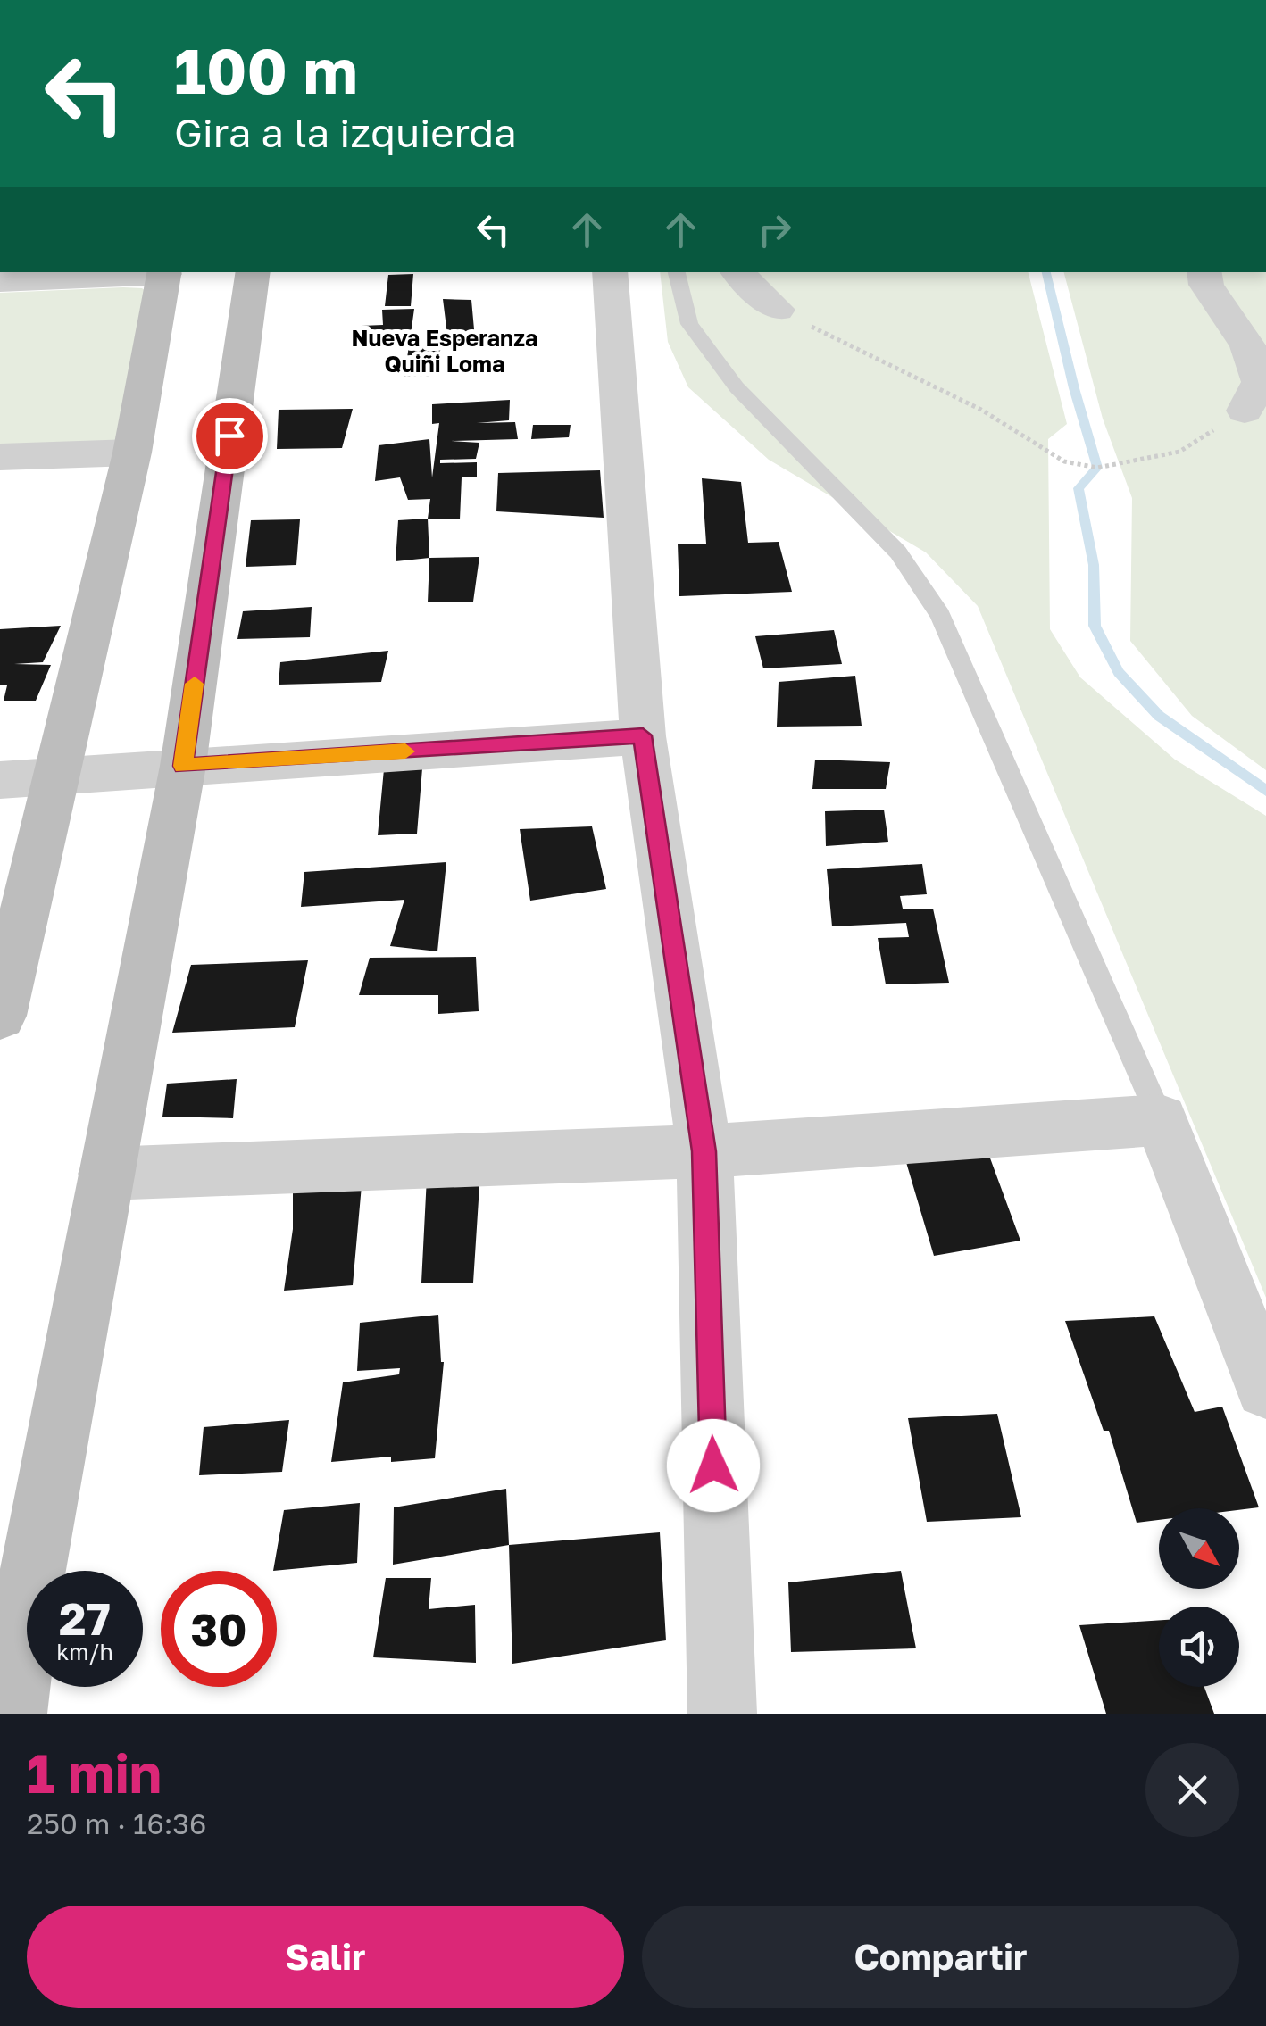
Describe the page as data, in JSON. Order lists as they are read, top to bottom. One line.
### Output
{"districts":["Nueva Esperanza Quiñi Loma"],"north":"bottom right","page":{"turn":["100 m","Gira a la izquierda"],"speed":"27 km/h","limit":"30","heading":["1 min","250 m · 16:36"],"buttons":["Salir","Compartir"]}}
